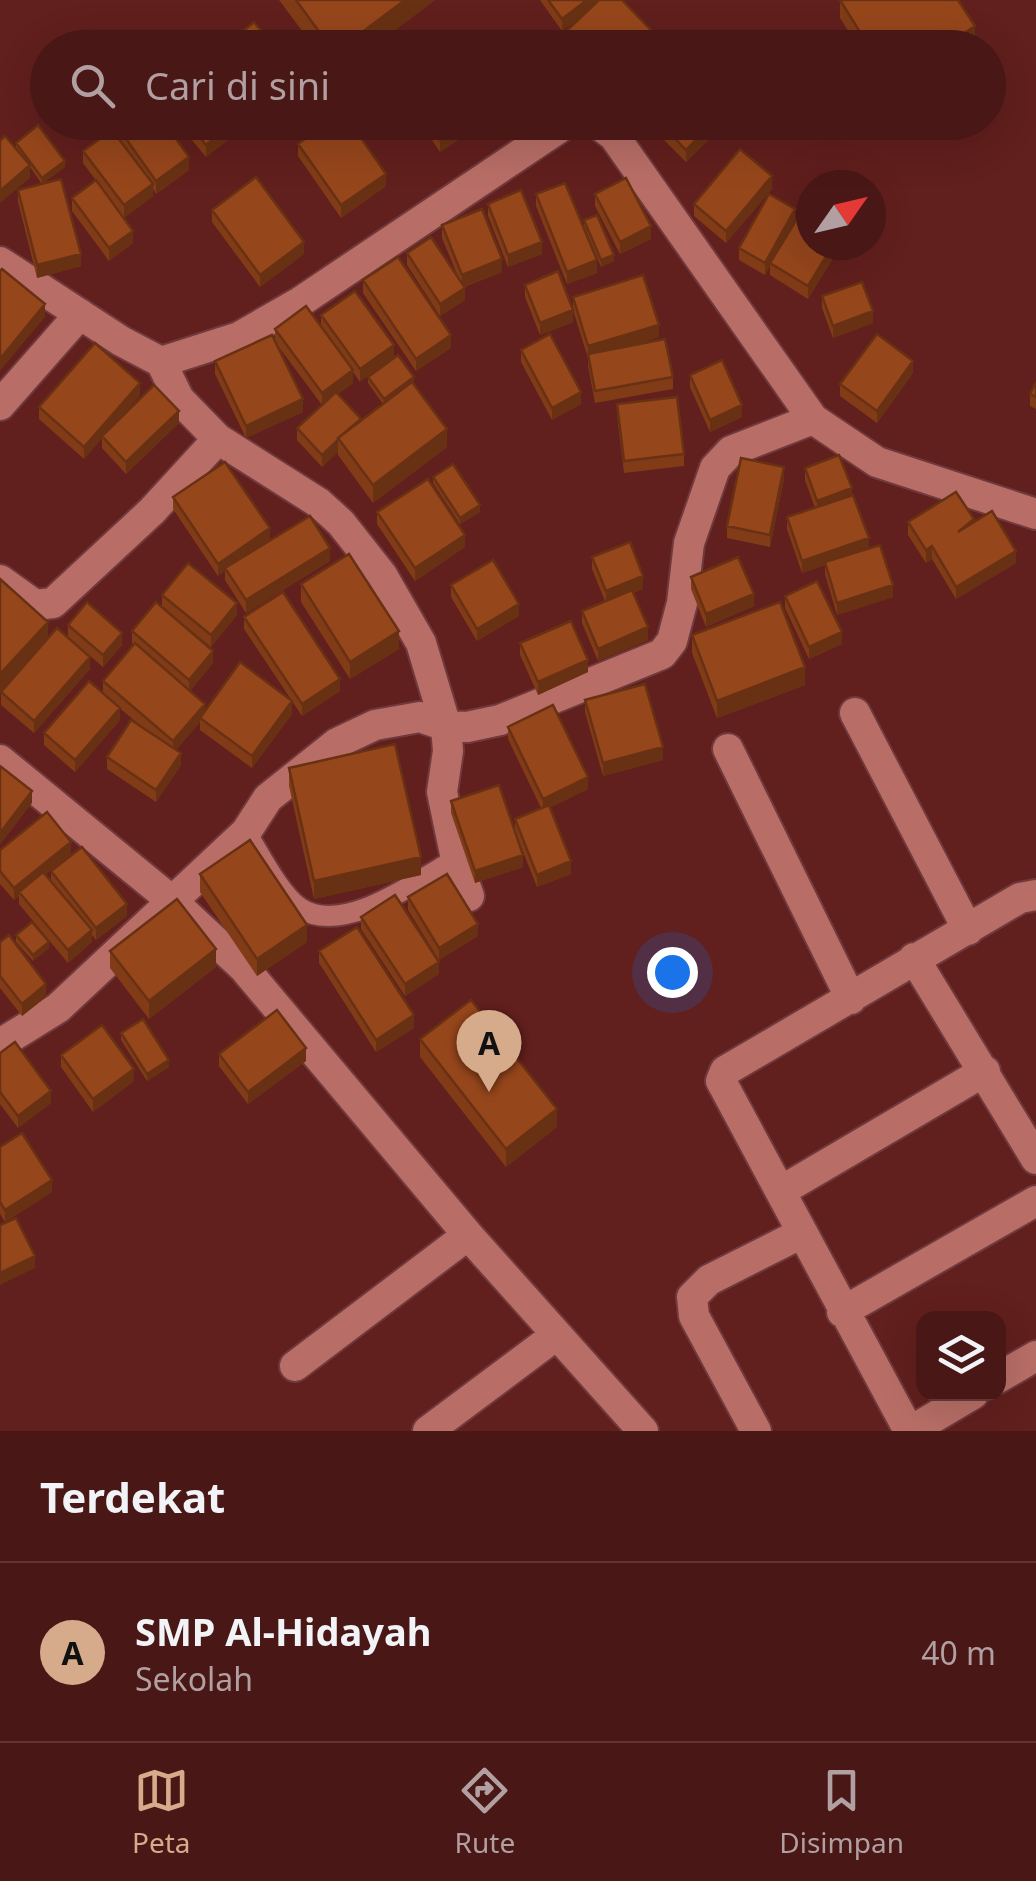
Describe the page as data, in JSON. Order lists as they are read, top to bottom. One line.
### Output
{"north":"top right","page":{"search":"Cari di sini","pins":"A","heading":"Terdekat","list":[{"mark":"A","name":"SMP Al-Hidayah","note":"Sekolah","value":"40 m"}],"nav":["Peta","Rute","Disimpan"]}}
